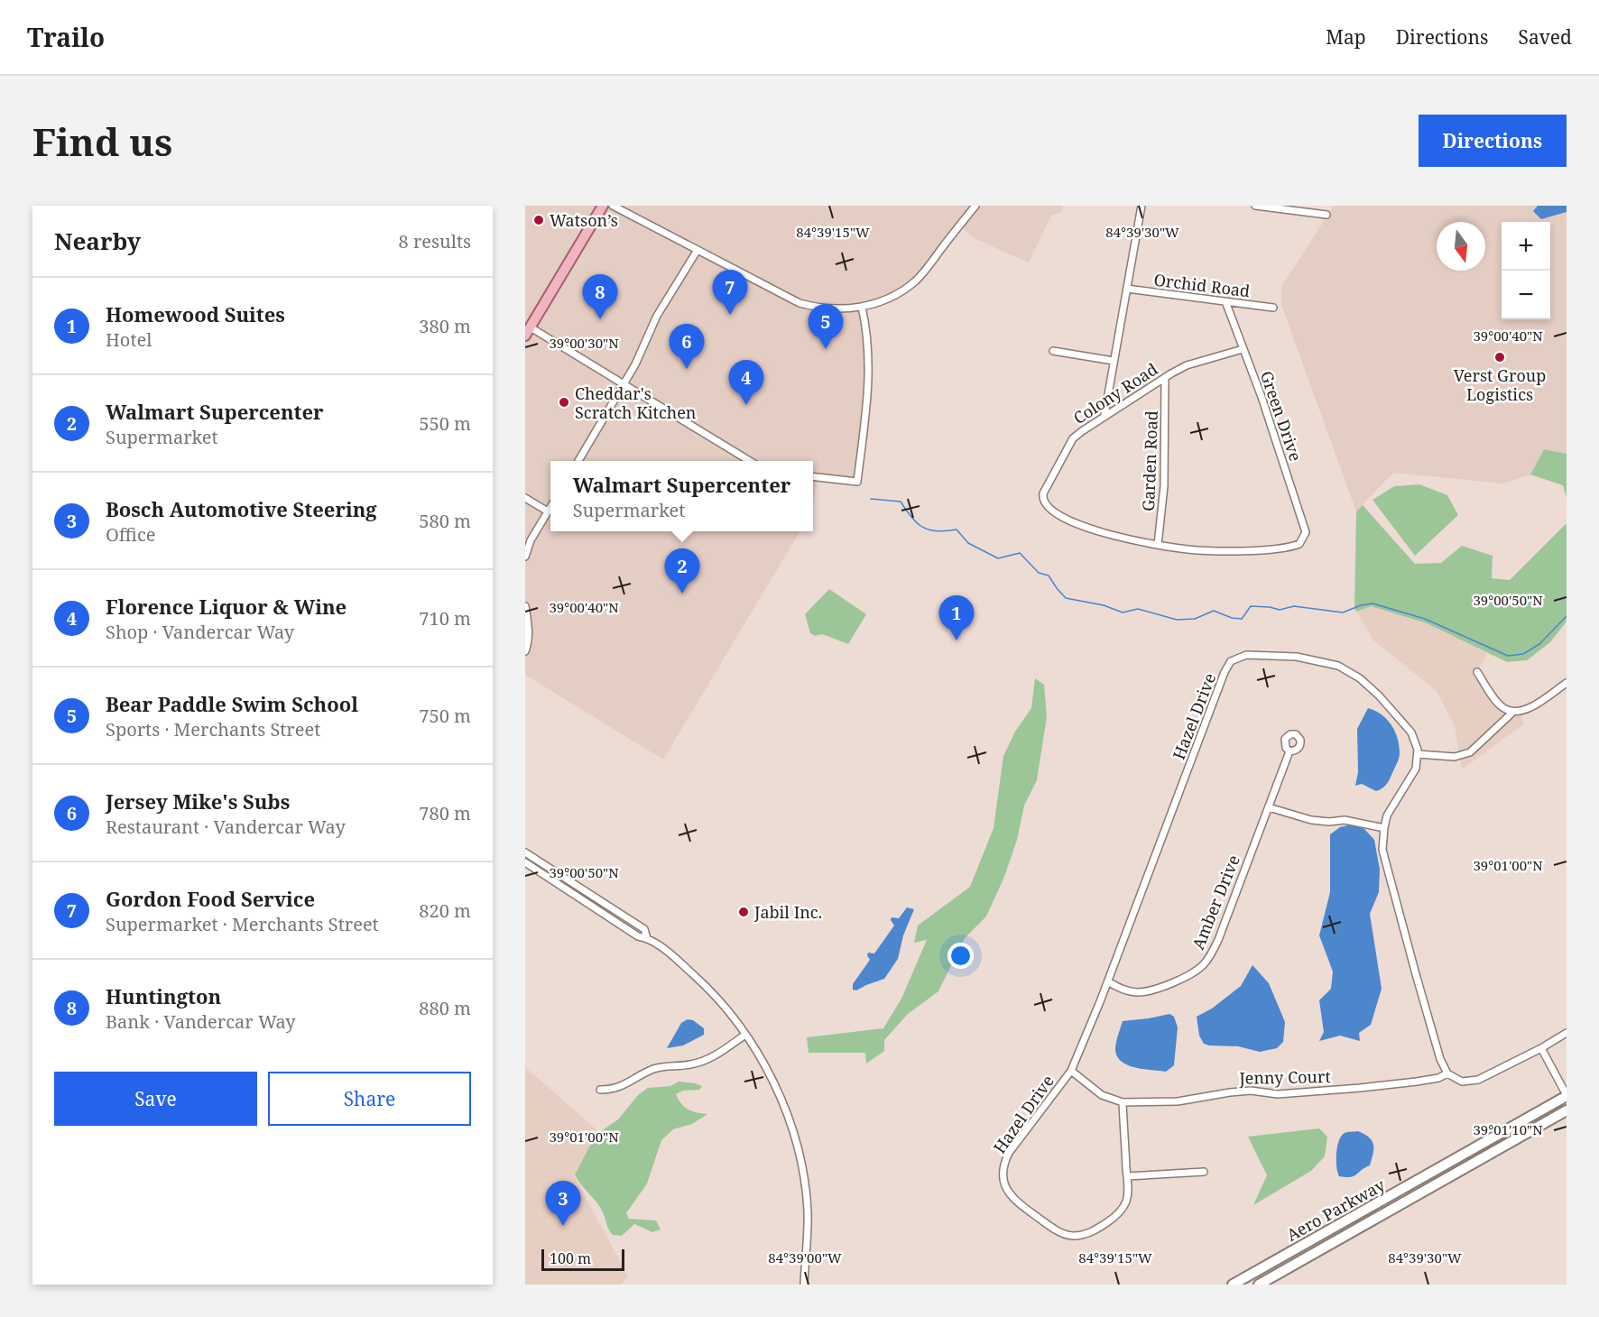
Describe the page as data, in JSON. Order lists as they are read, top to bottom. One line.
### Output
{"streets":{"main road":["Aero Parkway"],"street":["Orchid Road","Colony Road","Green Drive","Garden Road","Hazel Drive","Amber Drive","Jenny Court"]},"crossings":[["Orchid Road","Green Drive"],["Colony Road","Green Drive"],["Colony Road","Garden Road"],["Green Drive","Garden Road"],["Hazel Drive","Amber Drive"],["Hazel Drive","Jenny Court"]],"places":["Watson’s","Verst Group Logistics","Cheddar's Scratch Kitchen","Jabil Inc."],"scale_bar":"100 m","north":"bottom","page":{"header":"Trailo","nav":["Map","Directions","Saved"],"buttons":["Directions",["Save","Share"]],"title":"Find us","heading":["Nearby","8 results"],"map_buttons":["+","−"],"pins":["7","8","5","6","4","2","1","3"],"list":[{"mark":"1","name":"Homewood Suites","note":"Hotel","value":"380 m"},{"mark":"2","name":"Walmart Supercenter","note":"Supermarket","value":"550 m"},{"mark":"3","name":"Bosch Automotive Steering","note":"Office","value":"580 m"},{"mark":"4","name":"Florence Liquor & Wine","note":"Shop · Vandercar Way","value":"710 m"},{"mark":"5","name":"Bear Paddle Swim School","note":"Sports · Merchants Street","value":"750 m"},{"mark":"6","name":"Jersey Mike's Subs","note":"Restaurant · Vandercar Way","value":"780 m"},{"mark":"7","name":"Gordon Food Service","note":"Supermarket · Merchants Street","value":"820 m"},{"mark":"8","name":"Huntington","note":"Bank · Vandercar Way","value":"880 m"}],"popup":["Walmart Supercenter","Supermarket"],"scale":"100 m"},"coordinates":["84°39'15\"W","84°39'30\"W","39°00'40\"N","39°00'30\"N","39°00'50\"N","39°01'00\"N","39°01'10\"N","84°39'00\"W"]}
